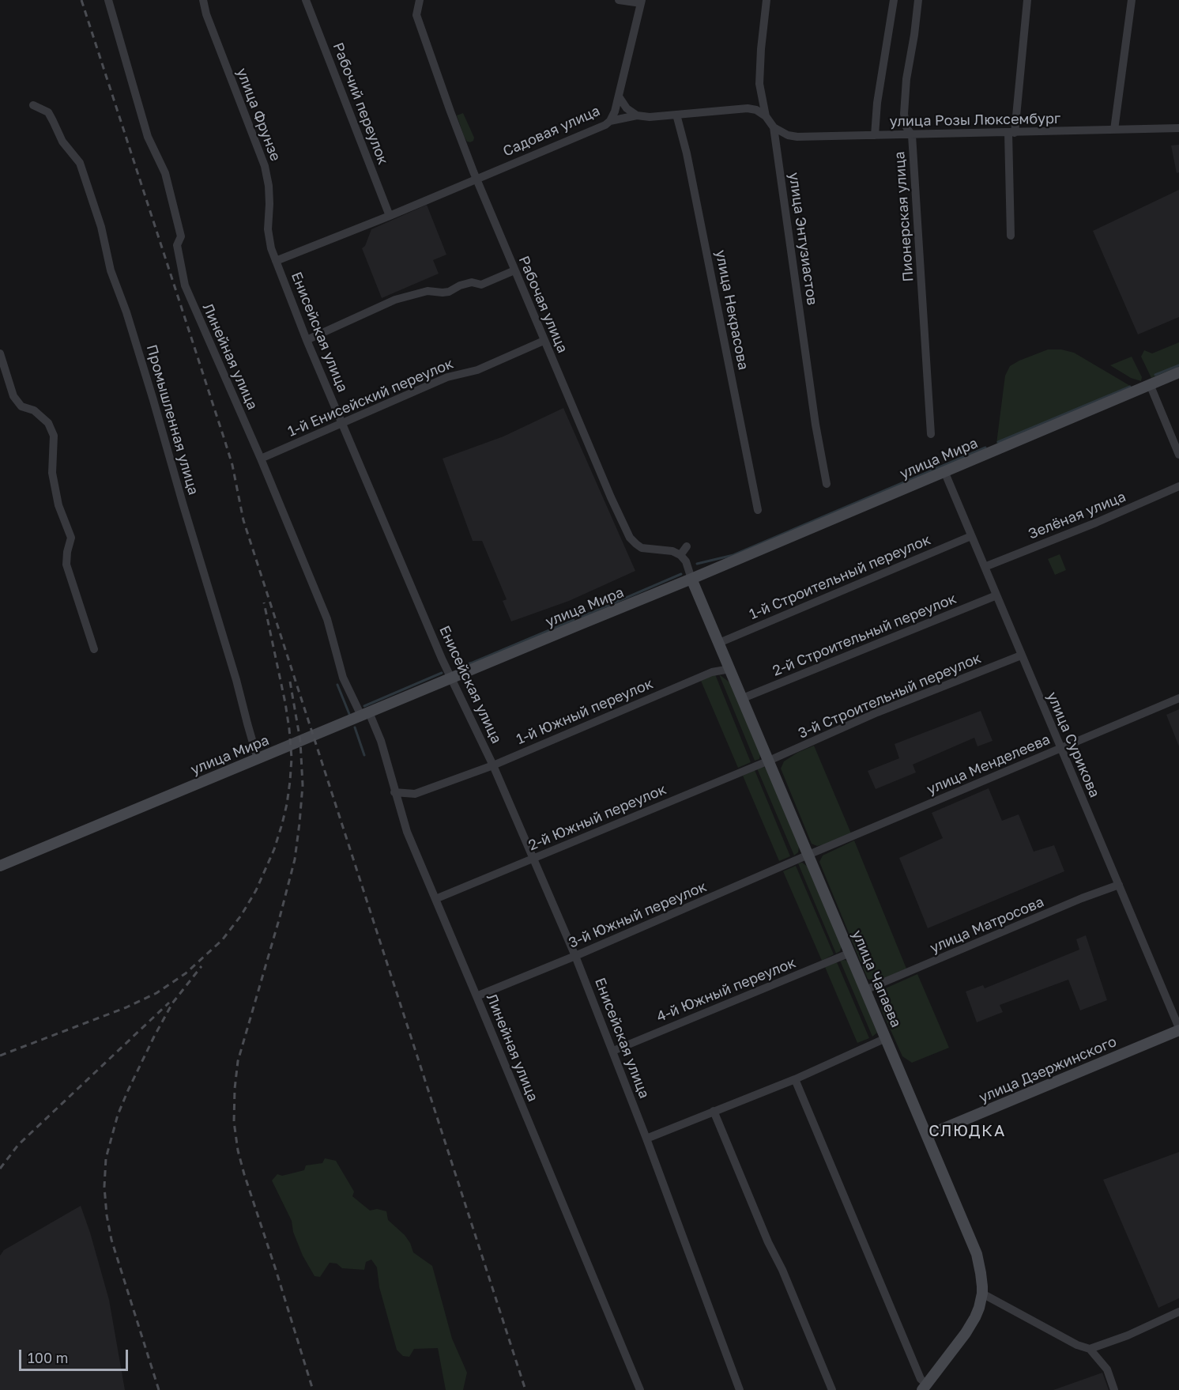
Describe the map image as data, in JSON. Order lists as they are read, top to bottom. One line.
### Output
{"streets":{"main road":["улица Мира","улица Чапаева","улица Дзержинского"],"street":["Рабочий переулок","улица Фрунзе","улица Розы Люксембург","Садовая улица","Пионерская улица","улица Энтузиастов","Рабочая улица","улица Некрасова","Енисейская улица","Линейная улица","1-й Енисейский переулок","Промышленная улица","Зелёная улица","1-й Строительный переулок","2-й Строительный переулок","3-й Строительный переулок","1-й Южный переулок","улица Сурикова","улица Менделеева","2-й Южный переулок","3-й Южный переулок","улица Матросова","4-й Южный переулок"]},"crossings":[["Рабочий переулок","Садовая улица"],["улица Фрунзе","Енисейская улица"],["улица Розы Люксембург","Пионерская улица"],["улица Розы Люксембург","улица Энтузиастов"],["Садовая улица","Рабочая улица"],["Садовая улица","Енисейская улица"],["Рабочая улица","1-й Енисейский переулок"],["Енисейская улица","1-й Енисейский переулок"],["Енисейская улица","улица Мира"],["Енисейская улица","1-й Южный переулок"],["Енисейская улица","2-й Южный переулок"],["Енисейская улица","3-й Южный переулок"],["Енисейская улица","4-й Южный переулок"],["Линейная улица","1-й Енисейский переулок"],["Линейная улица","улица Мира"],["Линейная улица","1-й Южный переулок"],["Линейная улица","2-й Южный переулок"],["Линейная улица","3-й Южный переулок"],["Промышленная улица","улица Мира"],["улица Мира","улица Сурикова"],["улица Мира","улица Чапаева"],["Зелёная улица","улица Сурикова"],["1-й Строительный переулок","улица Сурикова"],["1-й Строительный переулок","улица Чапаева"],["2-й Строительный переулок","улица Сурикова"],["2-й Строительный переулок","улица Чапаева"],["3-й Строительный переулок","улица Сурикова"],["3-й Строительный переулок","2-й Южный переулок"],["3-й Строительный переулок","улица Чапаева"],["1-й Южный переулок","улица Чапаева"],["улица Сурикова","улица Менделеева"],["улица Сурикова","улица Матросова"],["улица Сурикова","улица Дзержинского"],["улица Менделеева","3-й Южный переулок"],["улица Менделеева","улица Чапаева"],["2-й Южный переулок","улица Чапаева"],["3-й Южный переулок","улица Чапаева"],["улица Матросова","улица Чапаева"],["улица Чапаева","4-й Южный переулок"],["улица Чапаева","улица Дзержинского"]],"districts":["СЛЮДКА"],"scale_bar":"100 m"}
